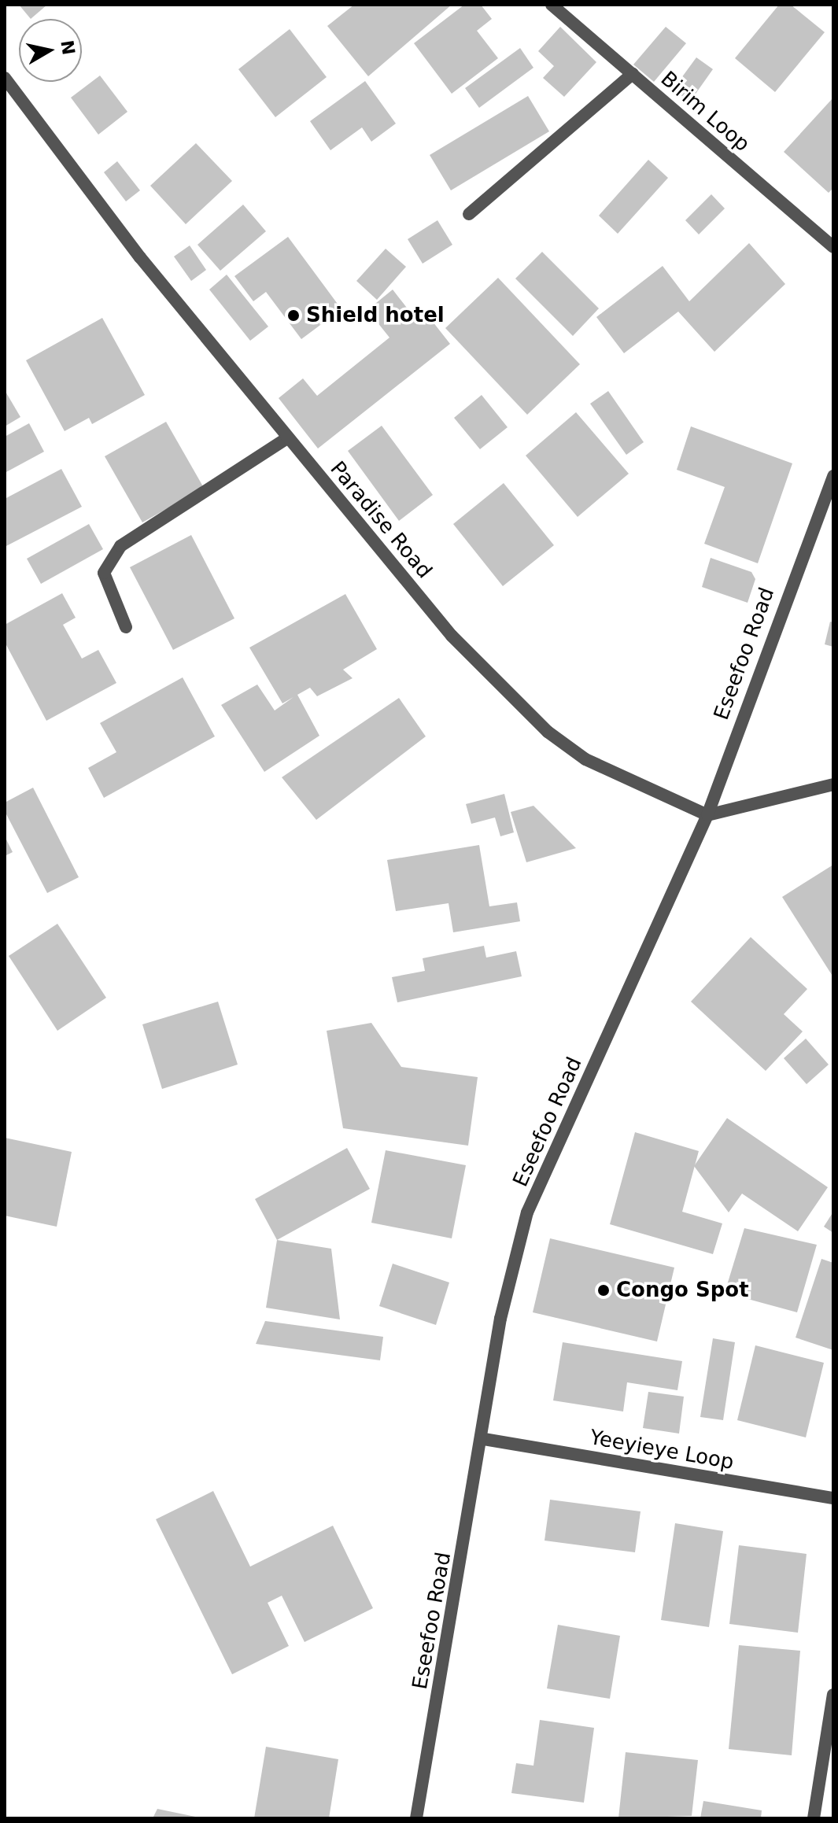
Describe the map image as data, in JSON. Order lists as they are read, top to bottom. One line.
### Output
{"streets":{"street":["Birim Loop","Paradise Road","Eseefoo Road","Yeeyieye Loop"]},"crossings":[["Paradise Road","Eseefoo Road"],["Eseefoo Road","Yeeyieye Loop"]],"places":["Shield hotel","Congo Spot"],"north":"right"}
